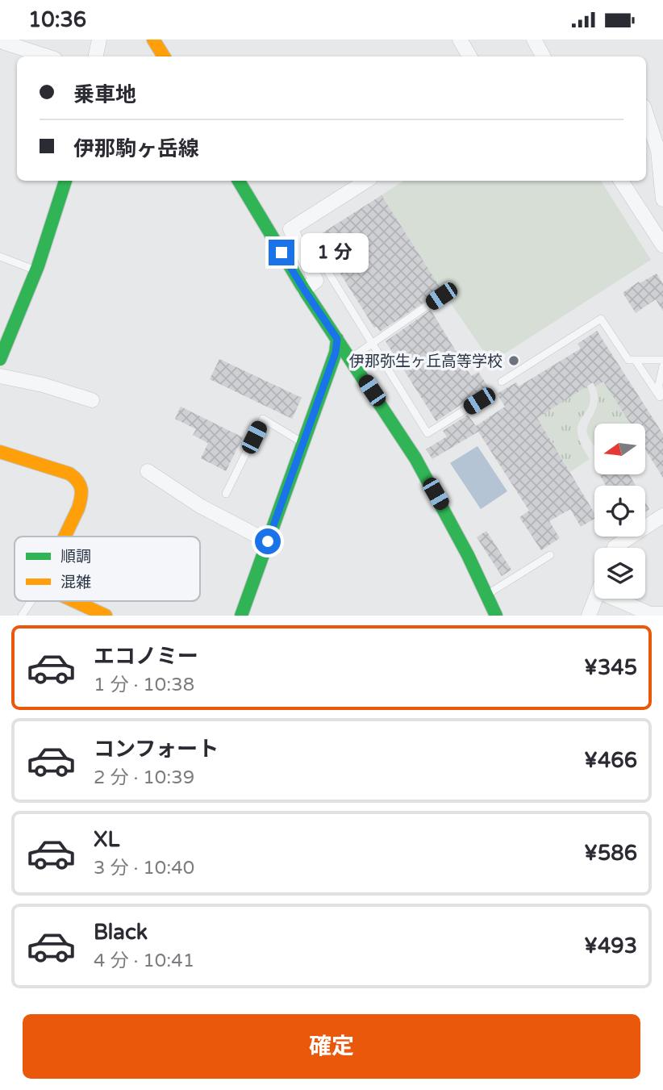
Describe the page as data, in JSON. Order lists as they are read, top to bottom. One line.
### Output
{"places":["伊那弥生ヶ丘高等学校"],"legend":["順調","混雑"],"north":"left","page":{"status":"10:36","banner":["乗車地","伊那駒ヶ岳線"],"bubble":"1 分","list":[{"name":"エコノミー","note":"1 分 · 10:38","value":"¥345"},{"name":"コンフォート","note":"2 分 · 10:39","value":"¥466"},{"name":"XL","note":"3 分 · 10:40","value":"¥586"},{"name":"Black","note":"4 分 · 10:41","value":"¥493"}],"buttons":"確定"}}
